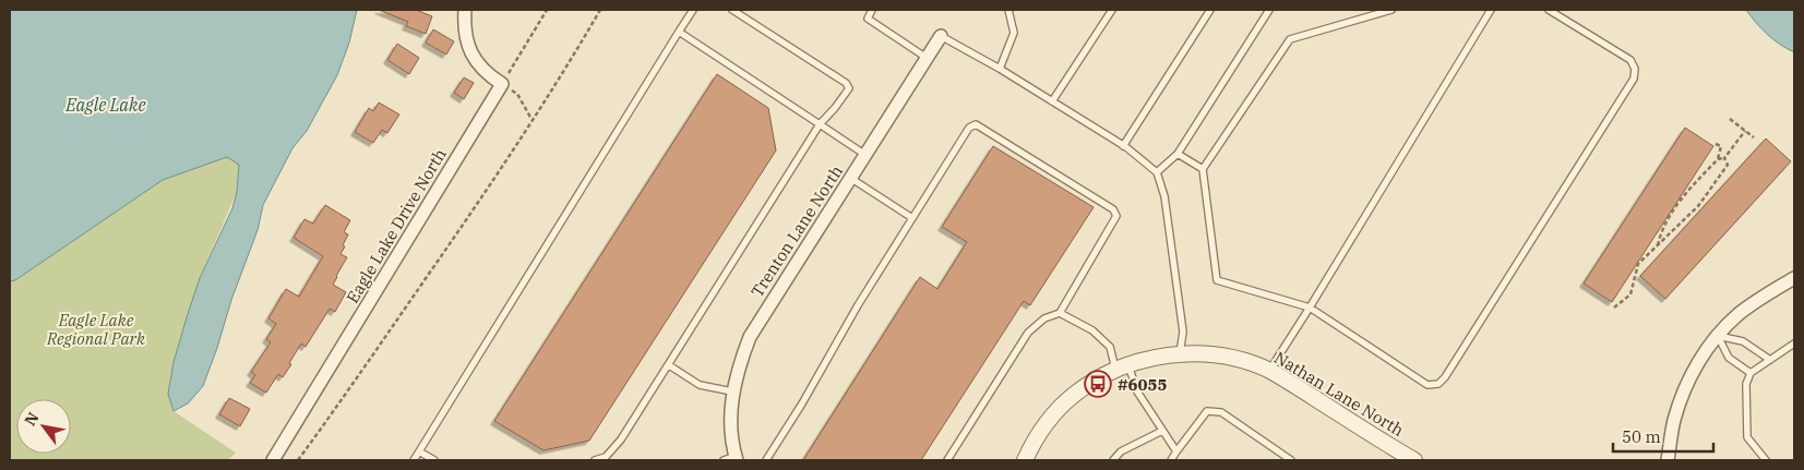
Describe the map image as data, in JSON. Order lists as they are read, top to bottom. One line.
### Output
{"streets":{"street":["Eagle Lake Drive North","Trenton Lane North","Nathan Lane North"]},"water":["Eagle Lake"],"parks":["Eagle Lake Regional Park"],"places":{"bus stop":["#6055"]},"scale_bar":"50 m","north":"top left"}
